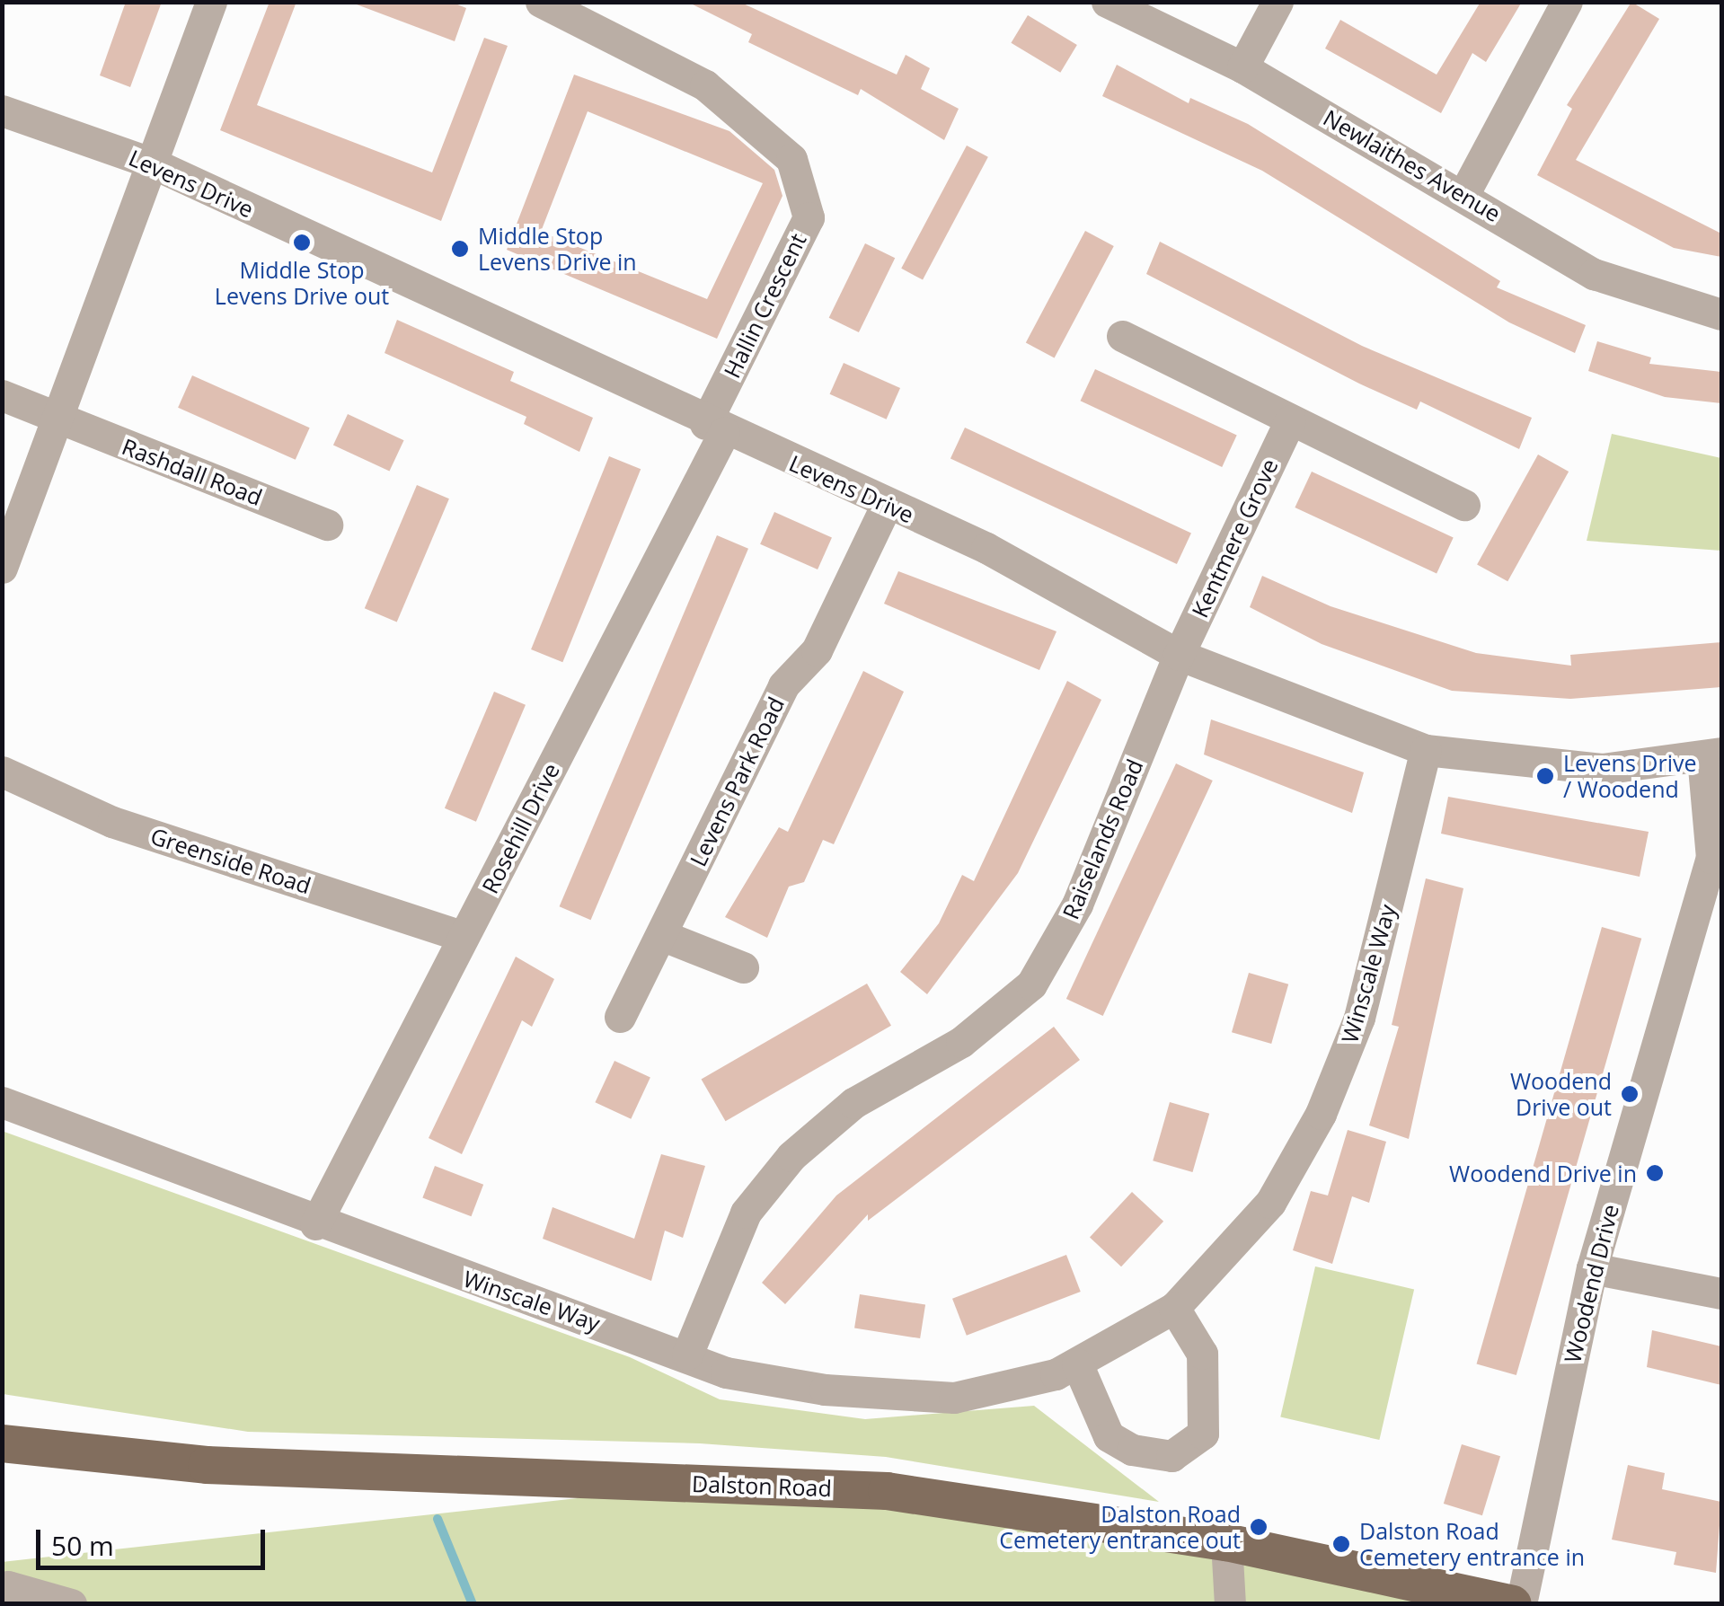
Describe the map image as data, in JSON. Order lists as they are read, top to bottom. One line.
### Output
{"streets":{"main road":["Dalston Road"],"street":["Newlaithes Avenue","Levens Drive","Hallin Crescent","Rashdall Road","Kentmere Grove","Levens Park Road","Rosehill Drive","Raiselands Road","Greenside Road","Winscale Way","Woodend Drive"]},"crossings":[["Levens Drive","Hallin Crescent"],["Levens Drive","Kentmere Grove"],["Levens Drive","Levens Park Road"],["Levens Drive","Rosehill Drive"],["Levens Drive","Raiselands Road"],["Levens Drive","Winscale Way"],["Levens Drive","Woodend Drive"],["Hallin Crescent","Rosehill Drive"],["Kentmere Grove","Raiselands Road"],["Rosehill Drive","Greenside Road"],["Rosehill Drive","Winscale Way"],["Raiselands Road","Winscale Way"]],"places":["Middle Stop Levens Drive out","Middle Stop Levens Drive in","Levens Drive / Woodend","Woodend Drive out","Woodend Drive in","Dalston Road Cemetery entrance out","Dalston Road Cemetery entrance in"],"scale_bar":"50 m"}
